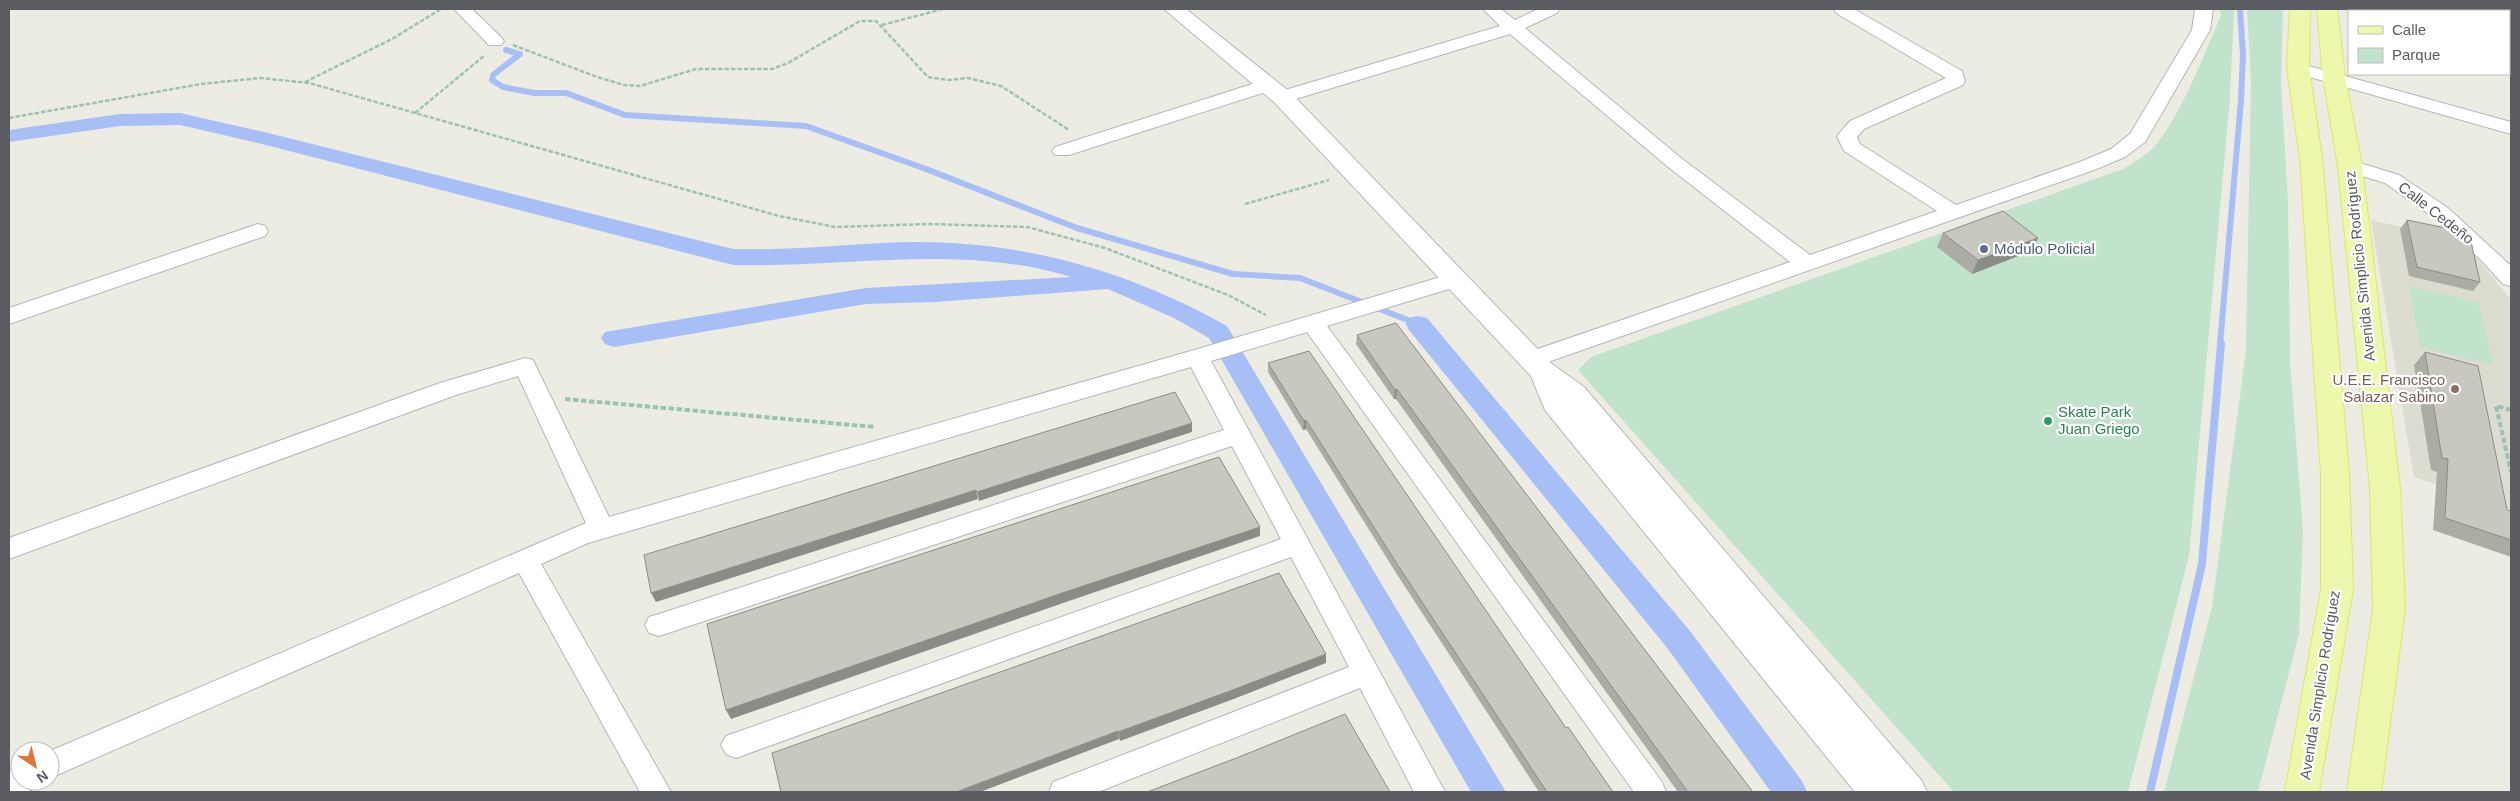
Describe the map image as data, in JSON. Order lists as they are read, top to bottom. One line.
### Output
{"streets":{"main road":["Avenida Simplicio Rodríguez"],"street":["Calle Cedeño"]},"crossings":[["Calle Cedeño","Avenida Simplicio Rodríguez"]],"places":["Módulo Policial","U.E.E. Francisco Salazar Sabino","Skate Park Juan Griego"],"legend":["Calle","Parque"],"north":"bottom right"}
